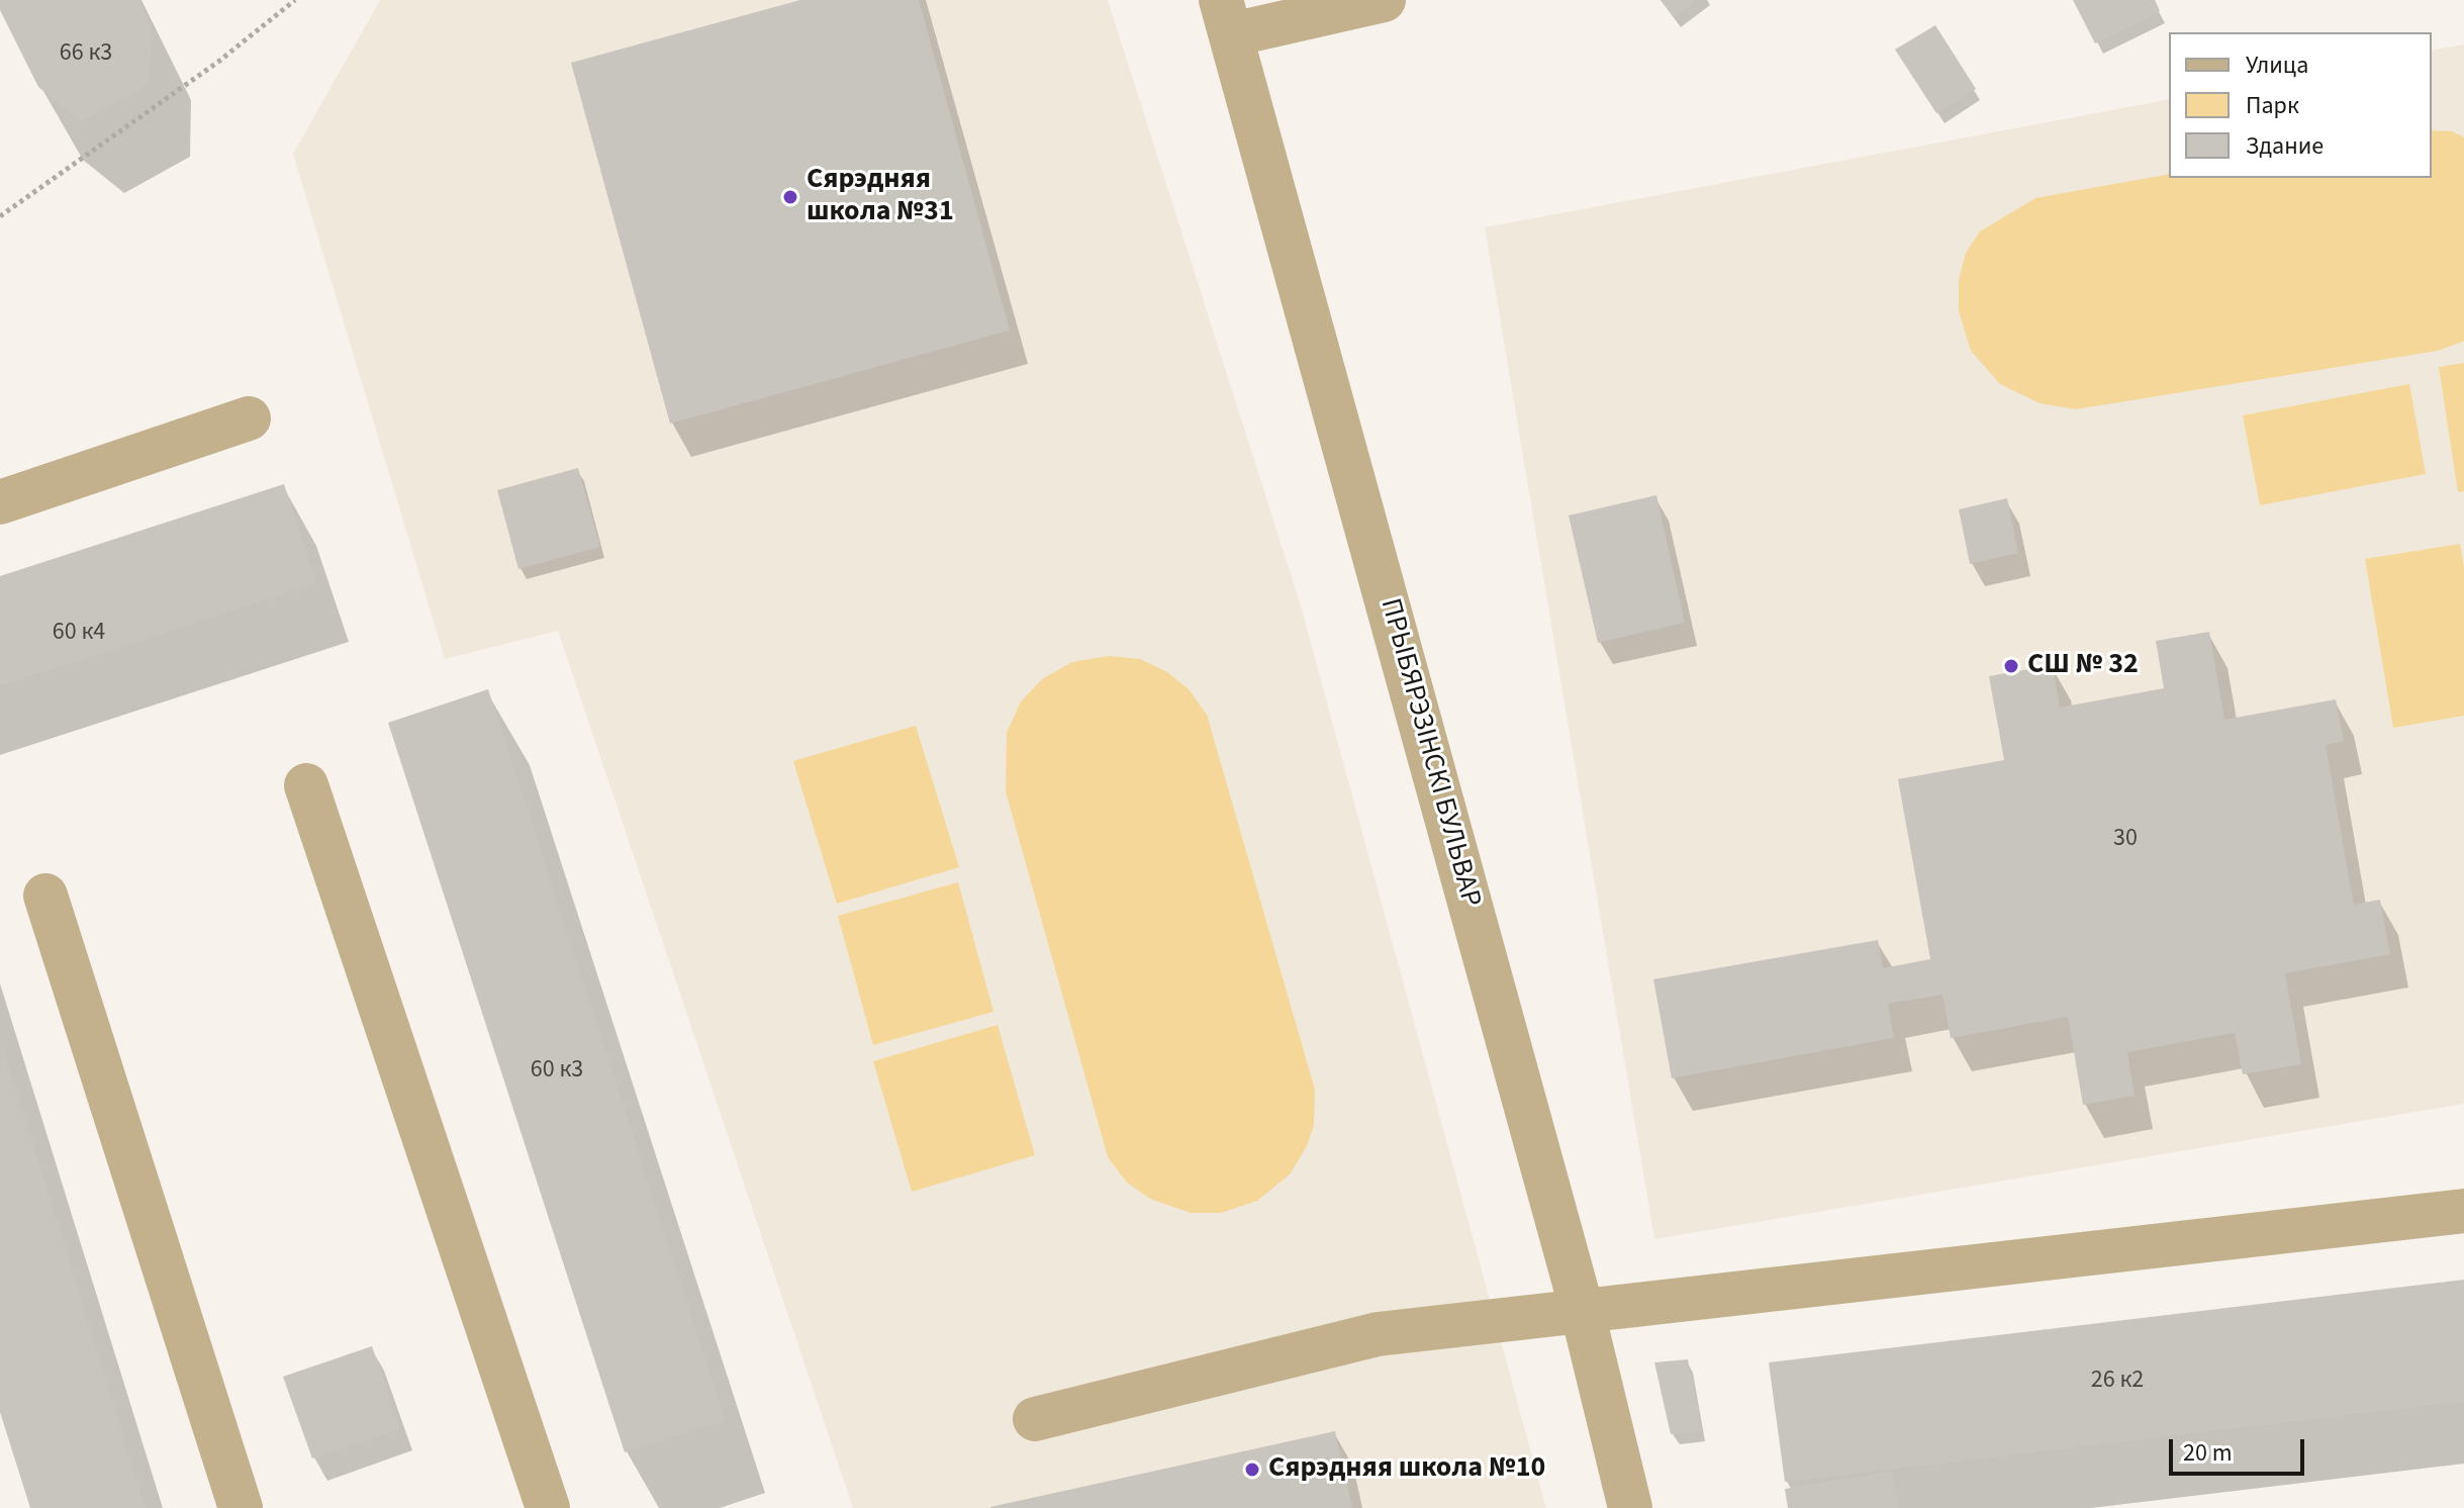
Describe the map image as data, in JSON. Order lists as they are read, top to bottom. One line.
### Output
{"streets":{"street":["ПРЫБЯРЭЗІНСКІ БУЛЬВАР"]},"places":["Сярэдняя школа №31","СШ № 32","Сярэдняя школа №10"],"house_numbers":["66 к3","60 к4","30","60 к3","26 к2"],"legend":["Улица","Парк","Здание"],"scale_bar":"20 m"}
